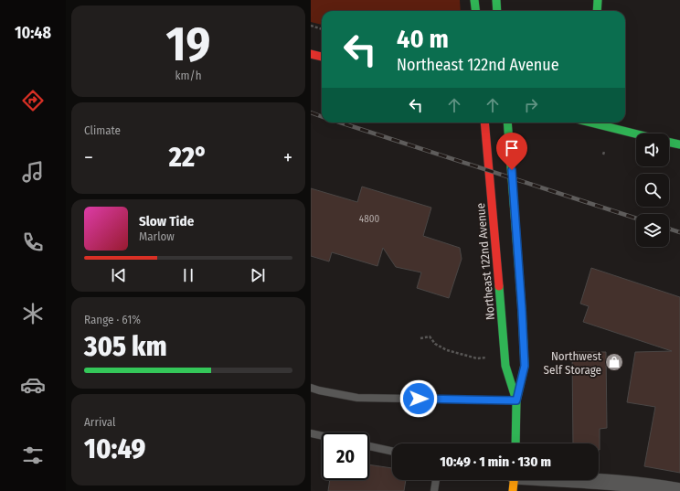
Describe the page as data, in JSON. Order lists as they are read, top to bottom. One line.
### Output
{"streets":{"main road":["Northeast 122nd Avenue"]},"places":{"shop":["Northwest Self Storage"]},"house_numbers":["4800"],"page":{"tabs":"10:48","tile":[["19","km/h"],"Climate",["Range · 61%","305 km"],["Arrival","10:49"]],"turn":["40 m","Northeast 122nd Avenue"],"heat":["−","22°","+"],"song":["Slow Tide","Marlow"],"limit":"20","trip":"10:49 · 1 min · 130 m"}}
